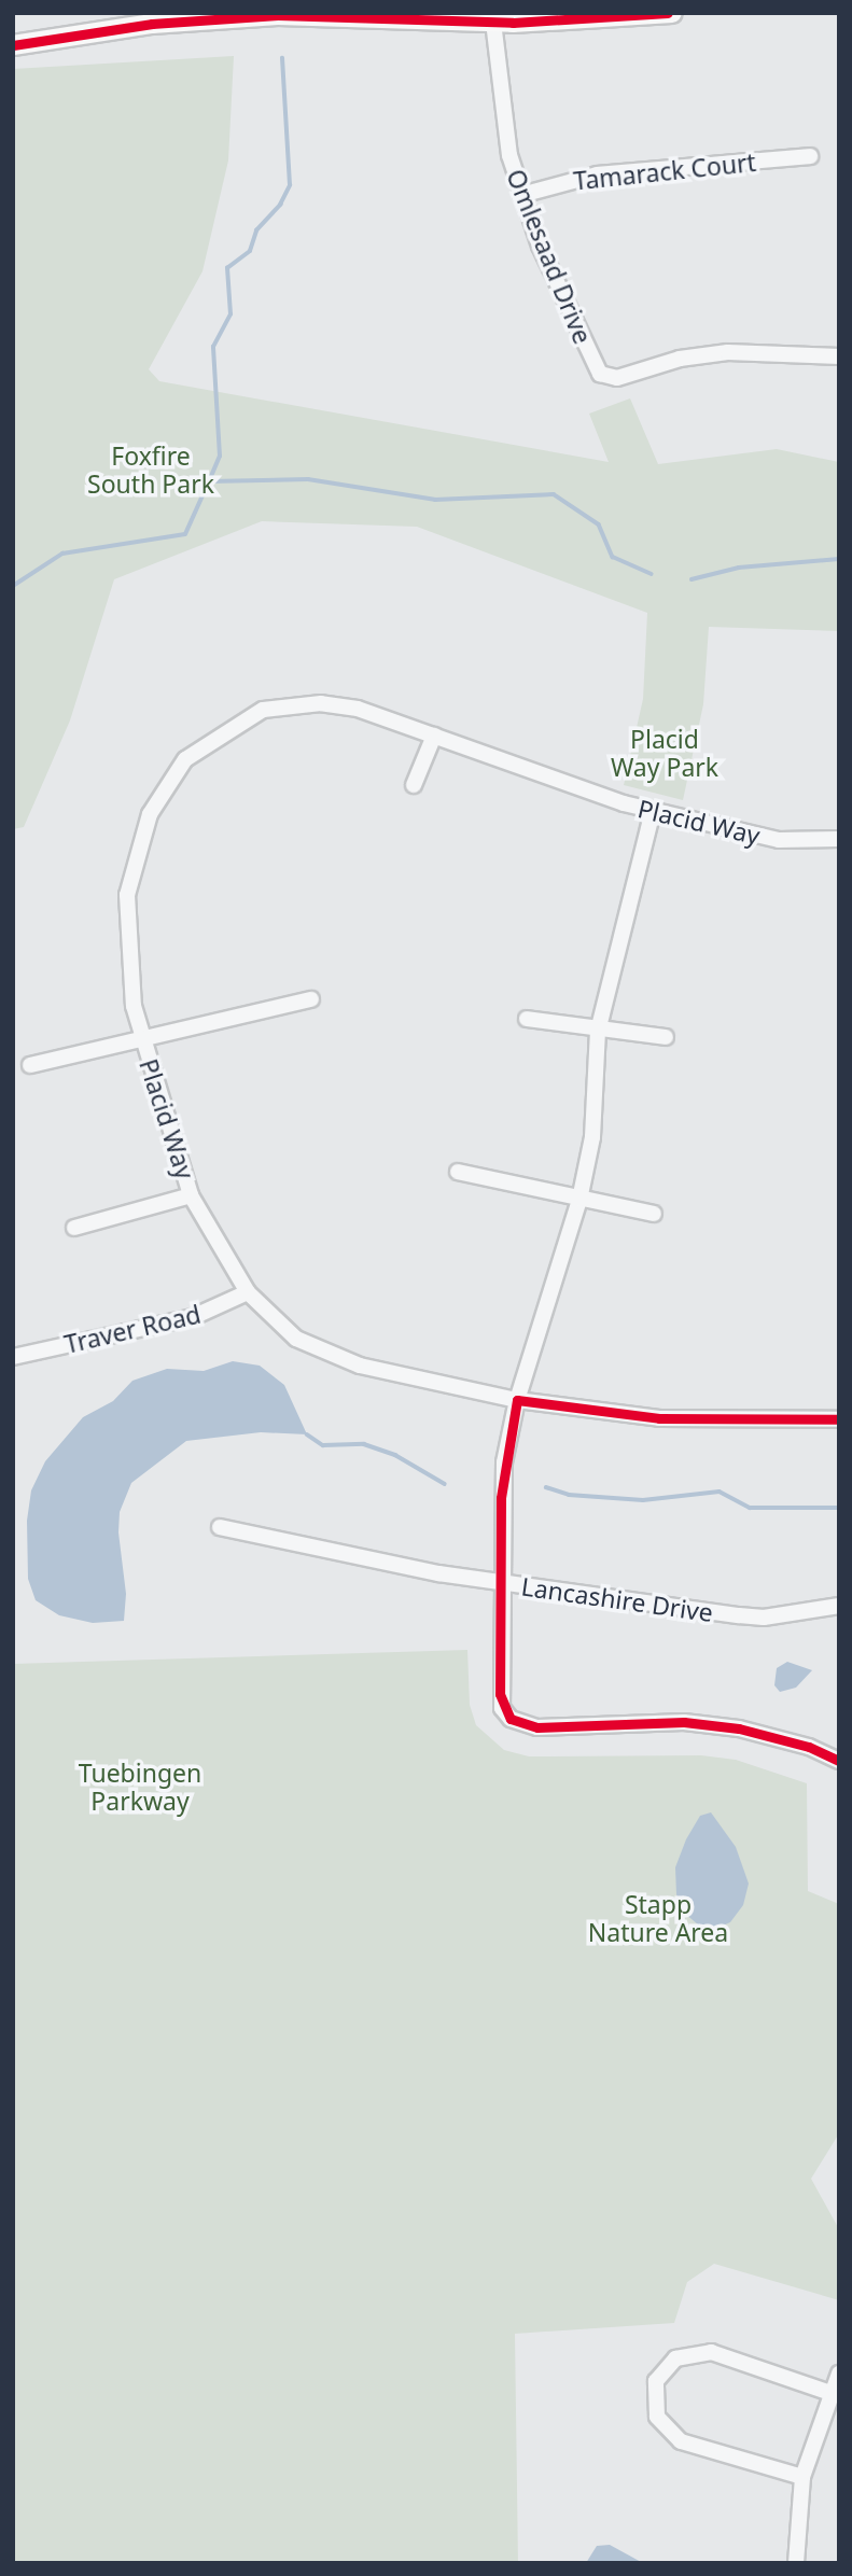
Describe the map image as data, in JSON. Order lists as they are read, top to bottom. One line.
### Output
{"streets":{"street":["Tamarack Court","Omlesaad Drive","Placid Way","Traver Road","Lancashire Drive"]},"crossings":[["Tamarack Court","Omlesaad Drive"],["Placid Way","Traver Road"]],"parks":["Foxfire South Park","Placid Way Park","Tuebingen Parkway","Stapp Nature Area"]}
